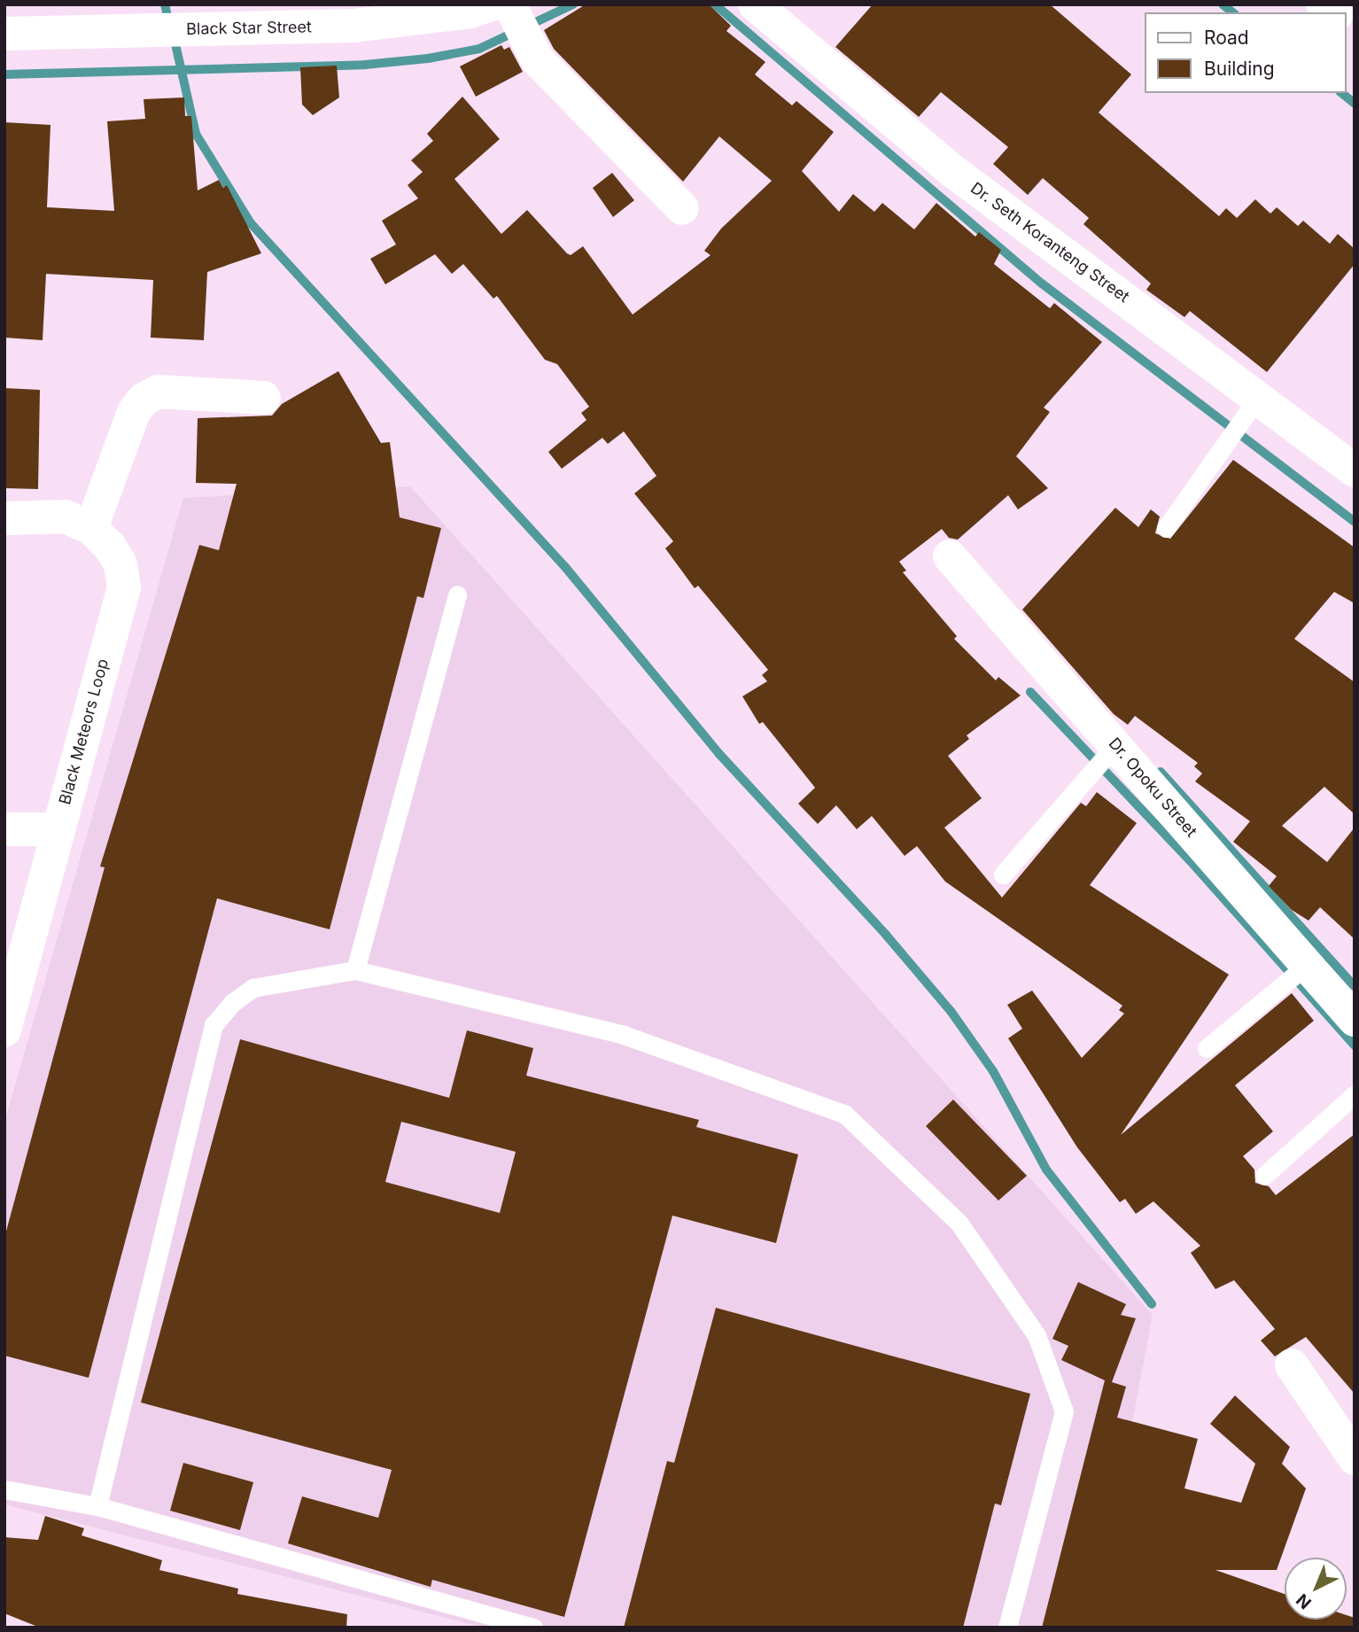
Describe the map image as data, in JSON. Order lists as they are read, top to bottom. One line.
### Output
{"streets":{"street":["Black Star Street","Dr. Seth Koranteng Street","Black Meteors Loop","Dr. Opoku Street"]},"legend":["Road","Building"],"north":"bottom left"}
